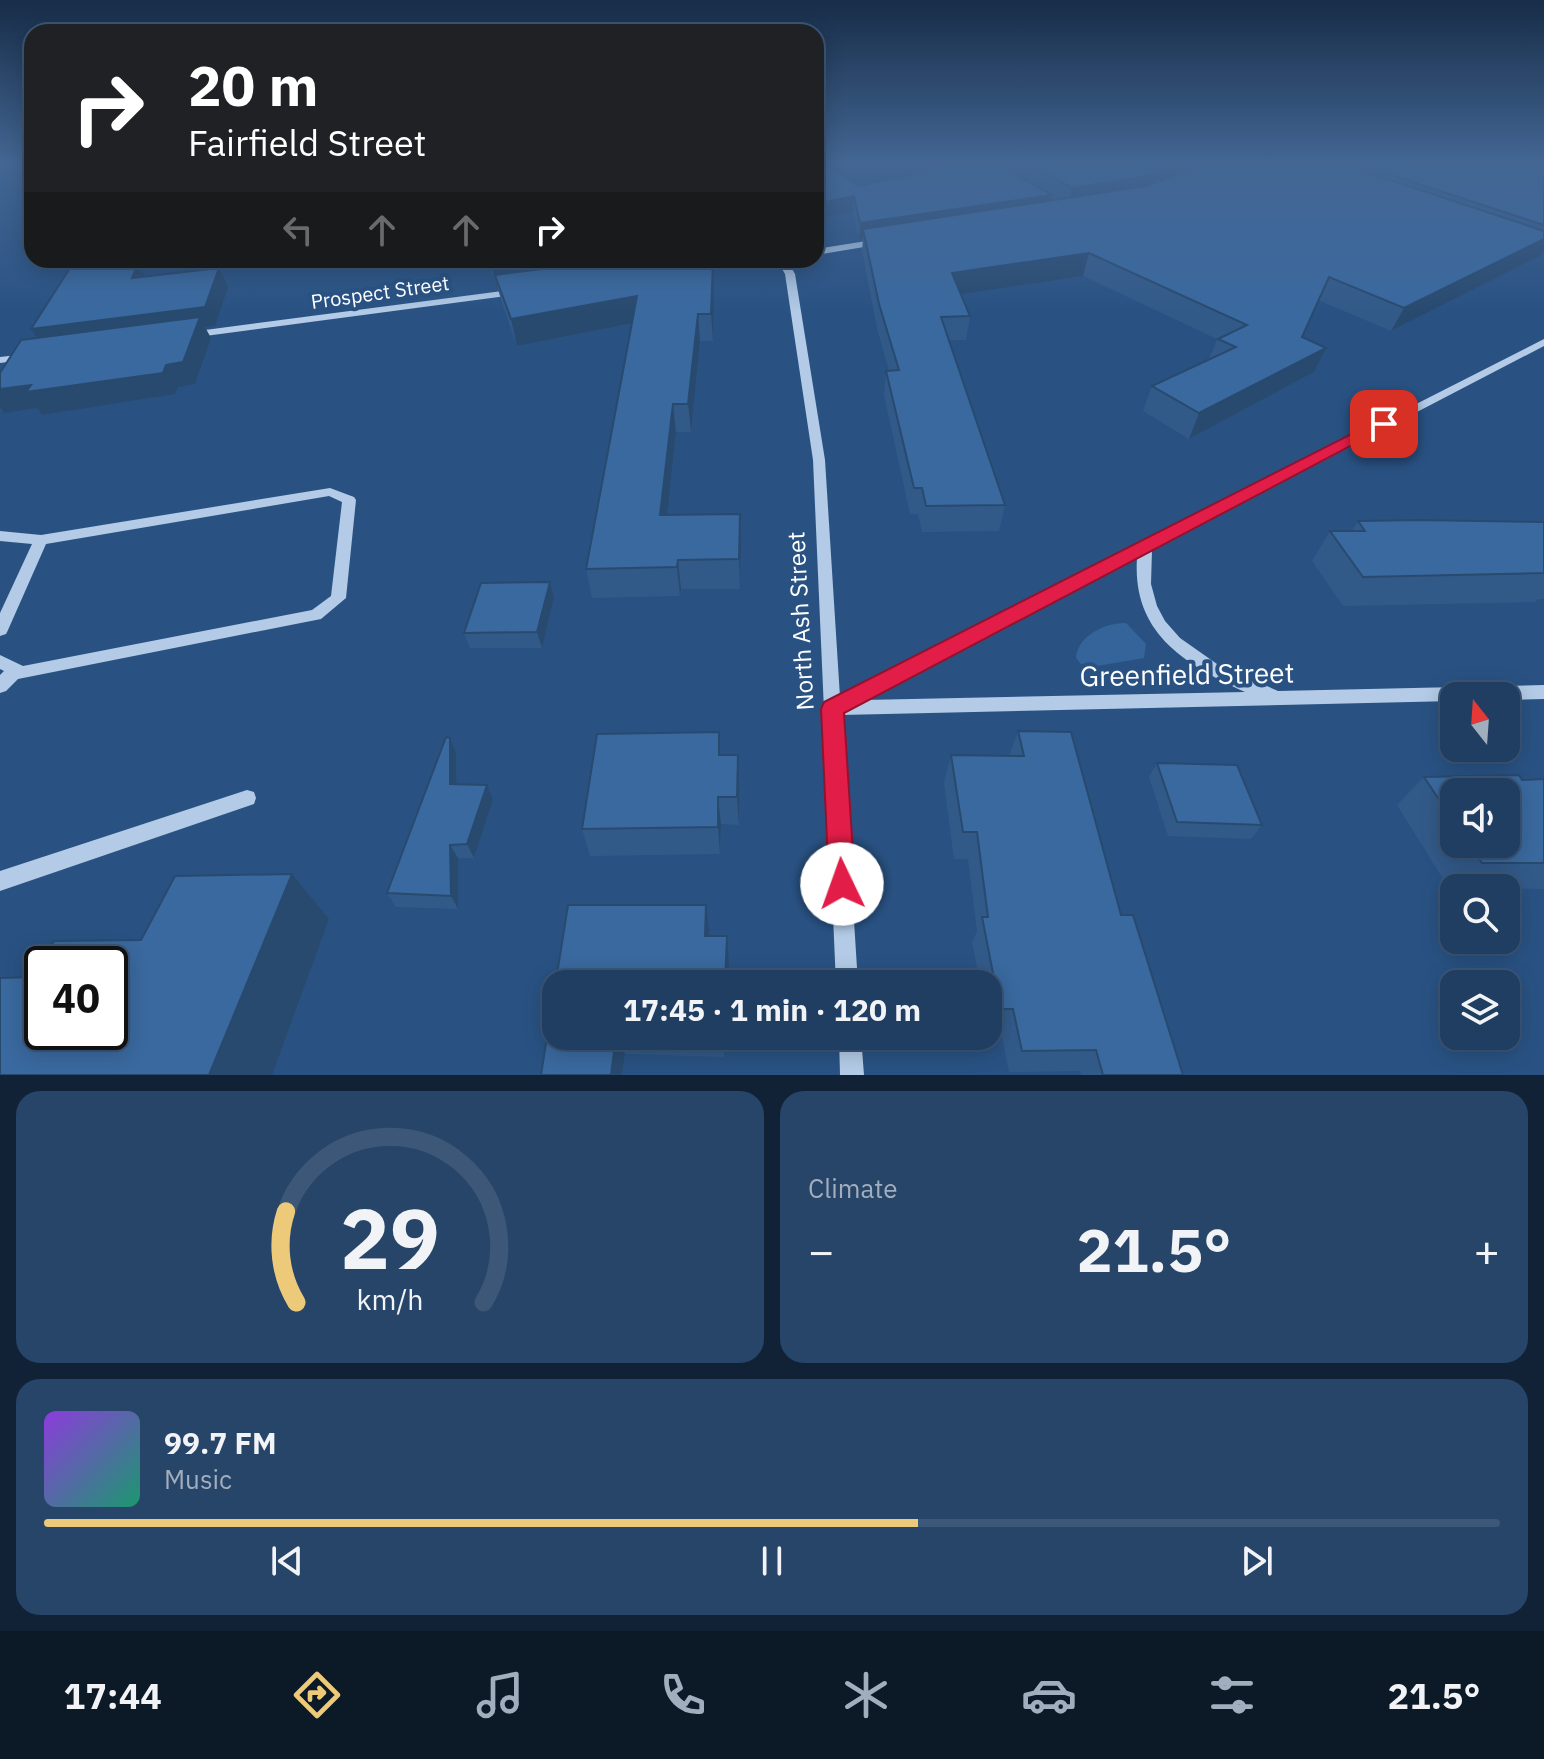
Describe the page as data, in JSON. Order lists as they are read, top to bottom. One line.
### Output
{"streets":{"street":["Prospect Street","North Ash Street","Greenfield Street"]},"crossings":[["North Ash Street","Greenfield Street"]],"north":"top","page":{"turn":["20 m","Fairfield Street"],"limit":"40","trip":"17:45 · 1 min · 120 m","tile":"Climate","heat":["−","21.5°","+"],"song":["99.7 FM","Music"],"tabs":["17:44","21.5°"],"gauge":["29","km/h"]}}
